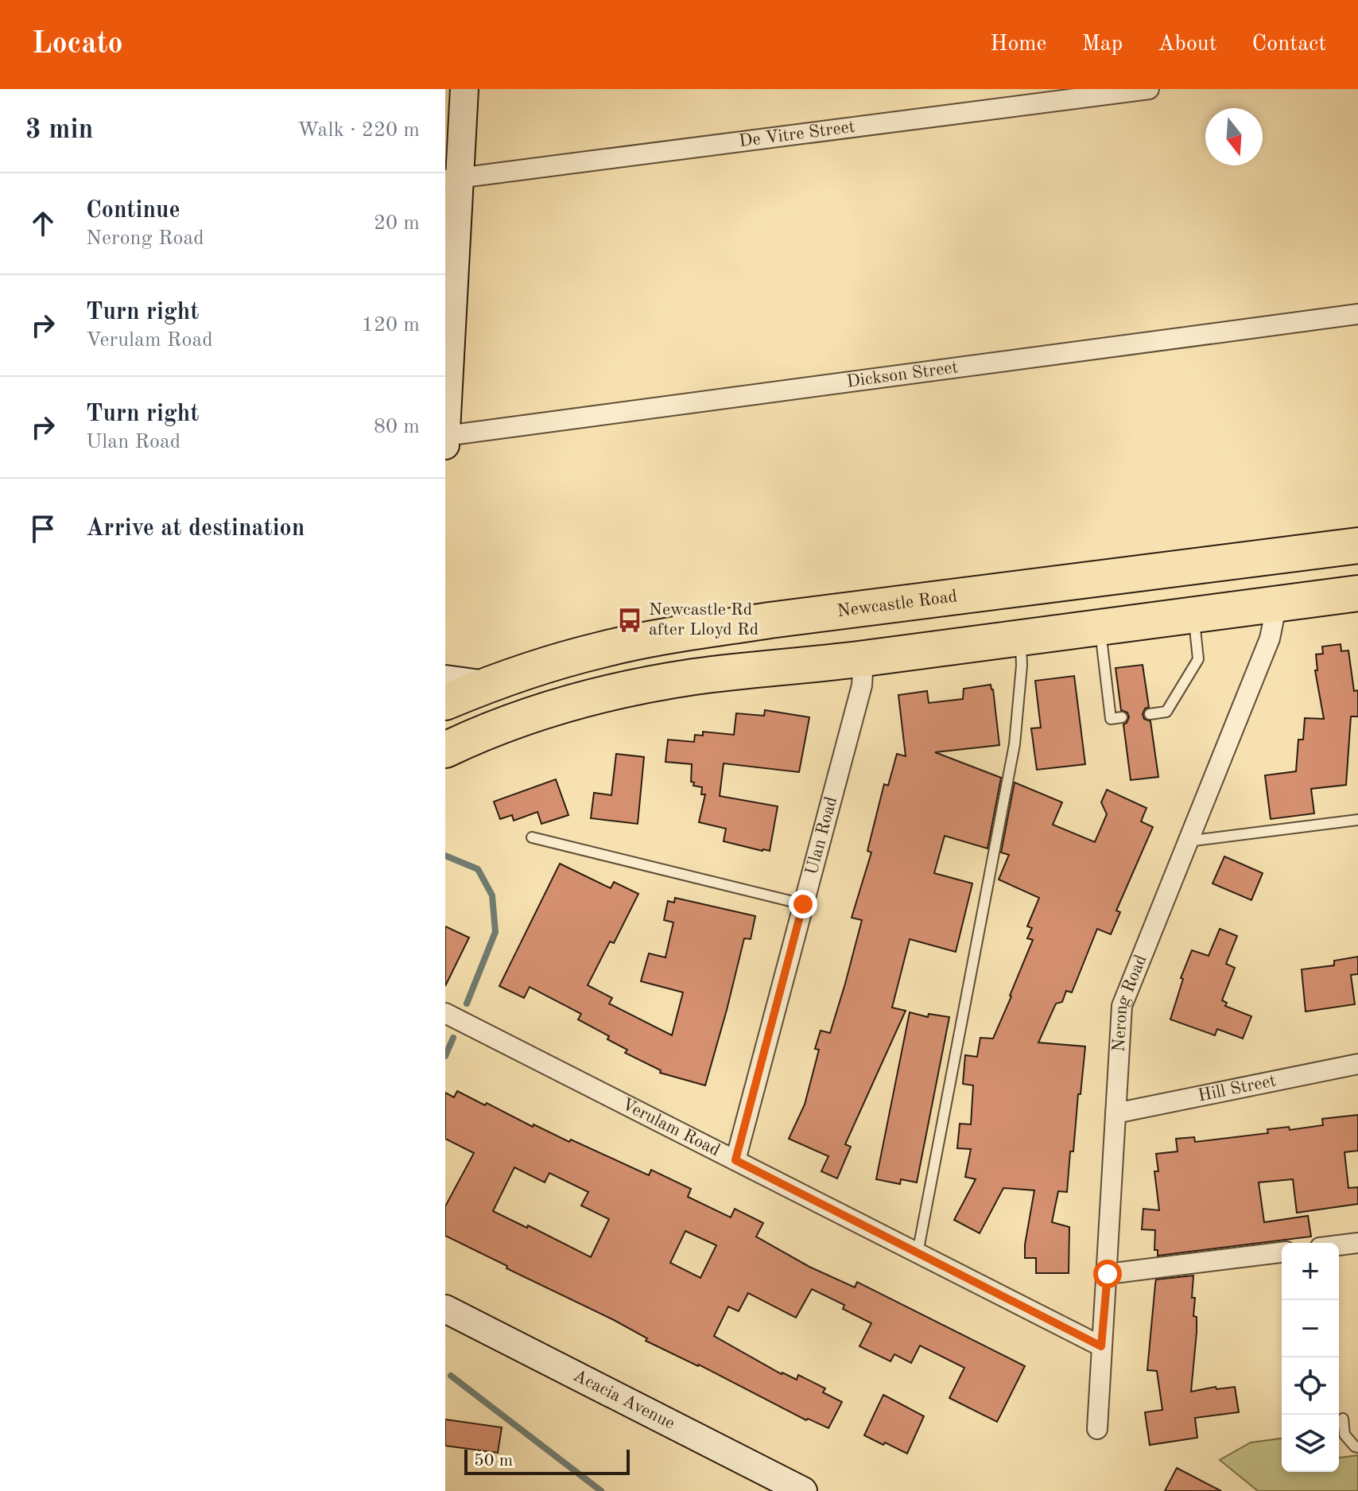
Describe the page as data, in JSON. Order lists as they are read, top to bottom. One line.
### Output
{"streets":{"highway":["Newcastle Road"],"street":["De Vitre Street","Dickson Street","Ulan Road","Nerong Road","Hill Street","Verulam Road","Acacia Avenue"]},"crossings":[["Ulan Road","Verulam Road"],["Nerong Road","Hill Street"],["Nerong Road","Verulam Road"]],"places":{"bus stop":["Newcastle Rd after Lloyd Rd"]},"scale_bar":"50 m","north":"bottom","page":{"header":"Locato","nav":["Home","Map","About","Contact"],"heading":["3 min","Walk · 220 m"],"list":[["Continue","Nerong Road","20 m"],["Turn right","Verulam Road","120 m"],["Turn right","Ulan Road","80 m"],"Arrive at destination"],"map_buttons":["+","−"],"scale":"50 m"}}
